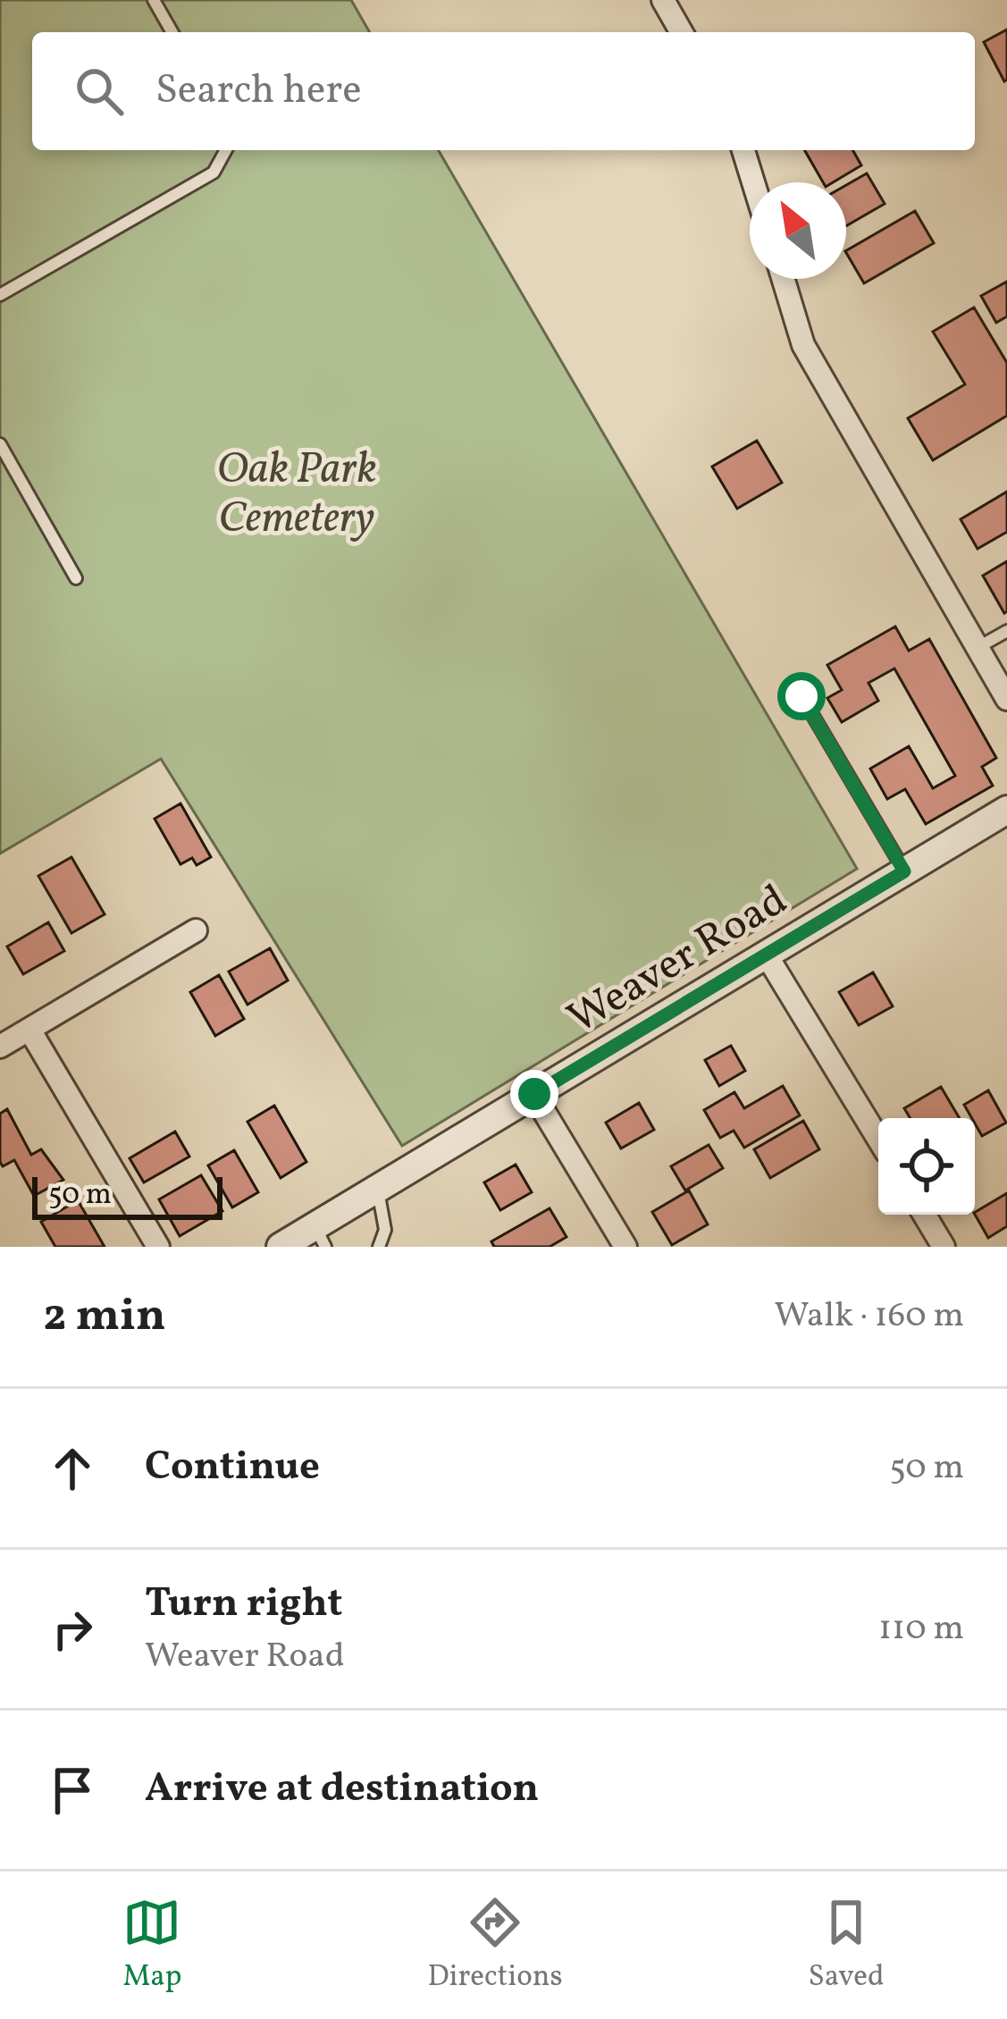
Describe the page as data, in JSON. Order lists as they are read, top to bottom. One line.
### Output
{"streets":{"street":["Weaver Road"]},"parks":["Oak Park Cemetery"],"scale_bar":"50 m","north":"top left","page":{"search":"Search here","scale":"50 m","heading":["2 min","Walk · 160 m"],"list":[["Continue","50 m"],["Turn right","Weaver Road","110 m"],"Arrive at destination"],"nav":["Map","Directions","Saved"]}}
